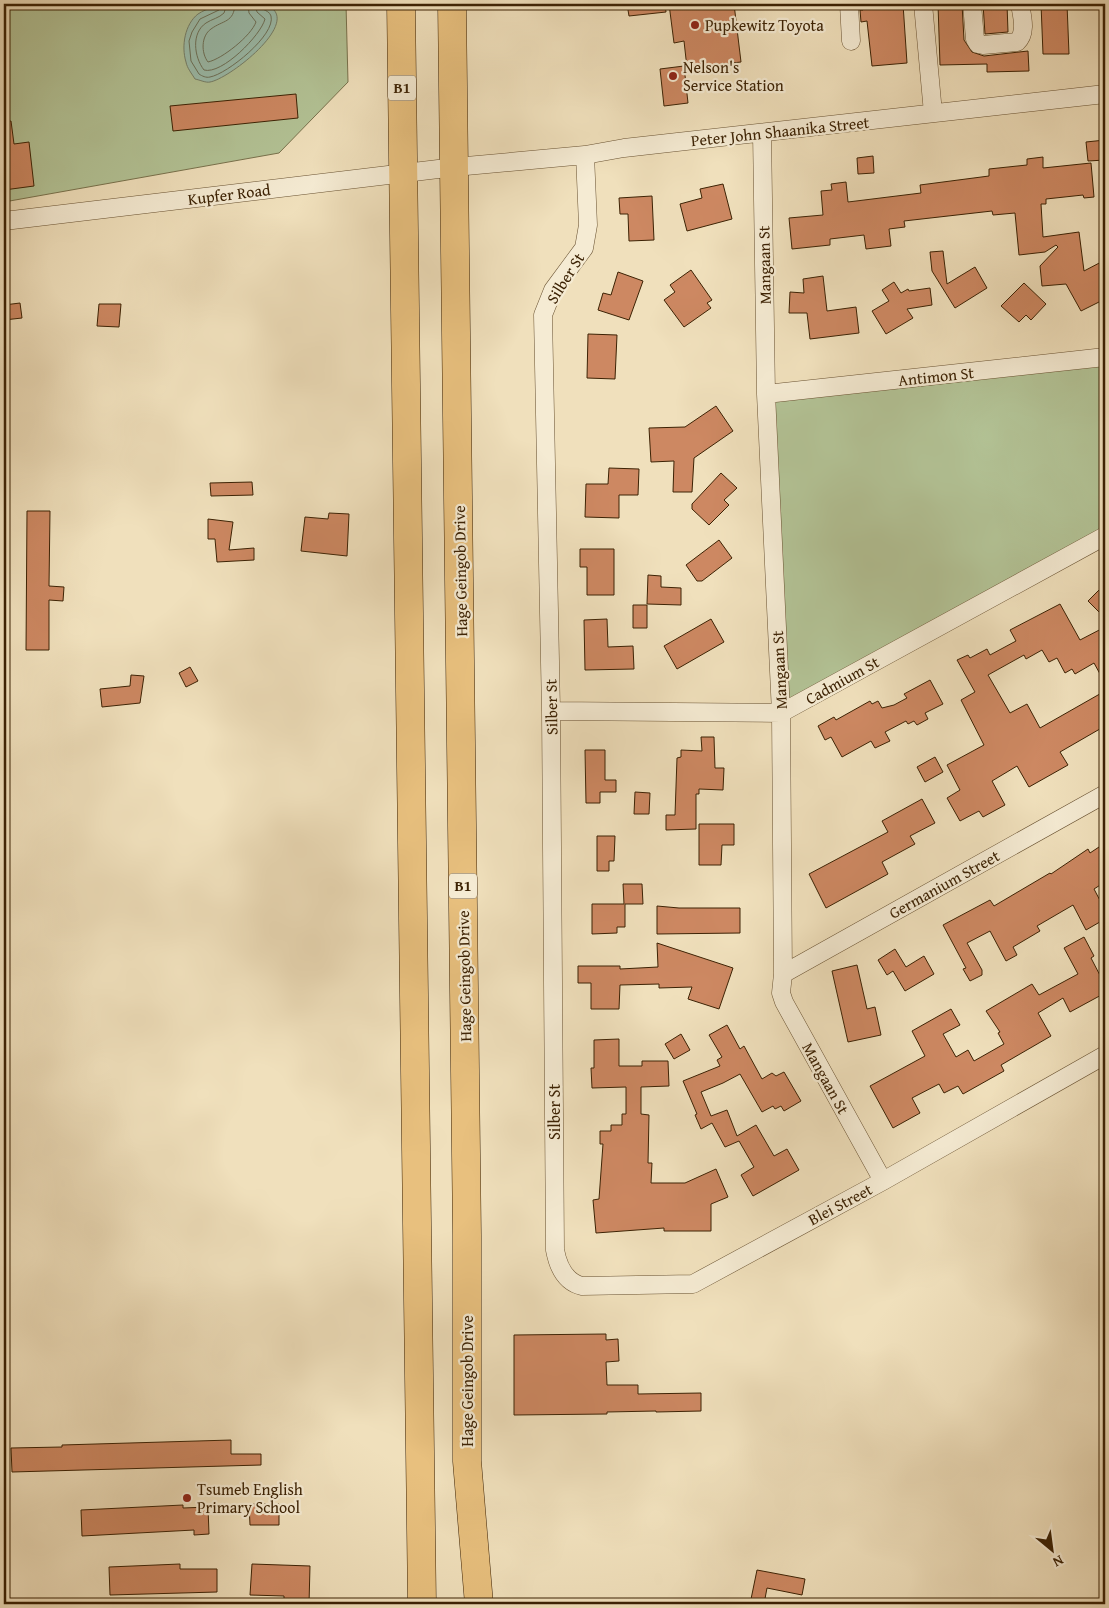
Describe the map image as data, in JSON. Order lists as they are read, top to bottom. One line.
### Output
{"streets":{"highway":["B1","Hage Geingob Drive"],"street":["Peter John Shaanika Street","Kupfer Road","Mangaan St","Silber St","Antimon St","Cadmium St","Germanium Street","Blei Street"]},"crossings":[["B1","Peter John Shaanika Street"],["B1","Kupfer Road"],["B1","Hage Geingob Drive"],["Peter John Shaanika Street","Kupfer Road"],["Peter John Shaanika Street","Mangaan St"],["Peter John Shaanika Street","Silber St"],["Peter John Shaanika Street","Hage Geingob Drive"],["Kupfer Road","Hage Geingob Drive"],["Mangaan St","Antimon St"],["Mangaan St","Cadmium St"],["Mangaan St","Germanium Street"],["Mangaan St","Blei Street"],["Silber St","Cadmium St"],["Silber St","Blei Street"]],"places":["Pupkewitz Toyota","Nelson's Service Station","Tsumeb English Primary School"],"north":"bottom right"}
